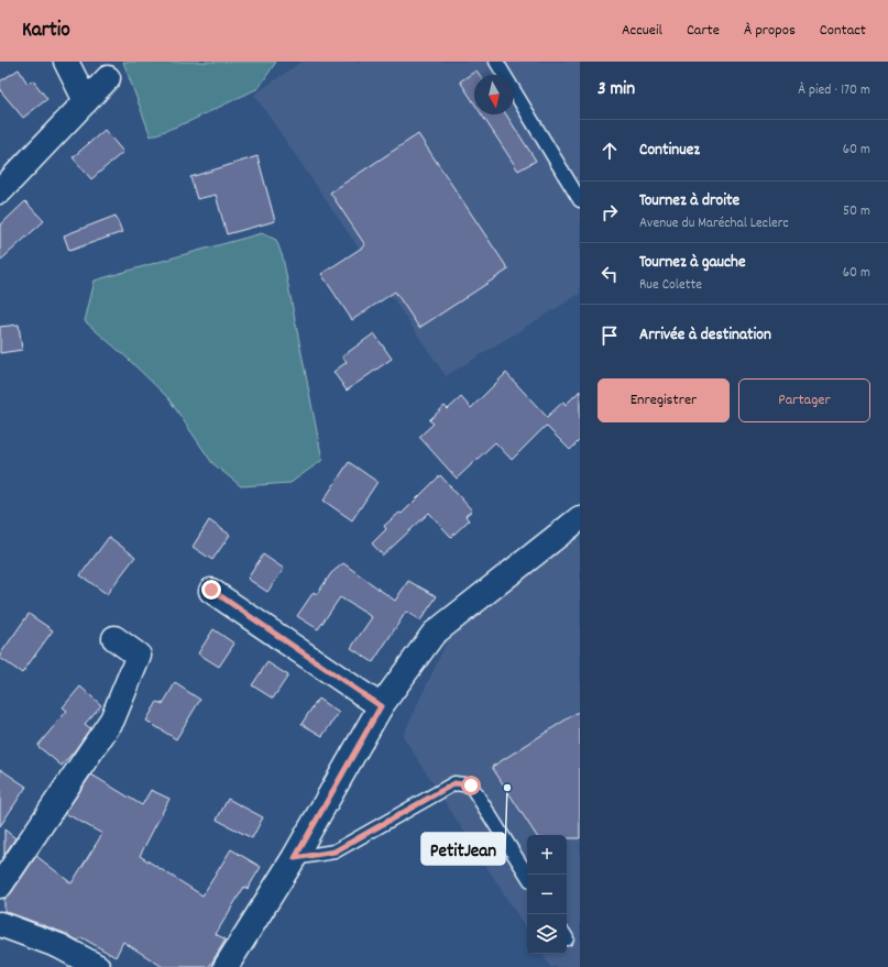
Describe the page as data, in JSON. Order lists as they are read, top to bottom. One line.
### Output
{"places":["PetitJean"],"north":"bottom","page":{"header":"Kartio","nav":["Accueil","Carte","À propos","Contact"],"heading":["3 min","À pied · 170 m"],"list":[["Continuez","60 m"],["Tournez à droite","Avenue du Maréchal Leclerc","50 m"],["Tournez à gauche","Rue Colette","60 m"],"Arrivée à destination"],"buttons":["Enregistrer","Partager"],"map_buttons":["+","−"]}}
